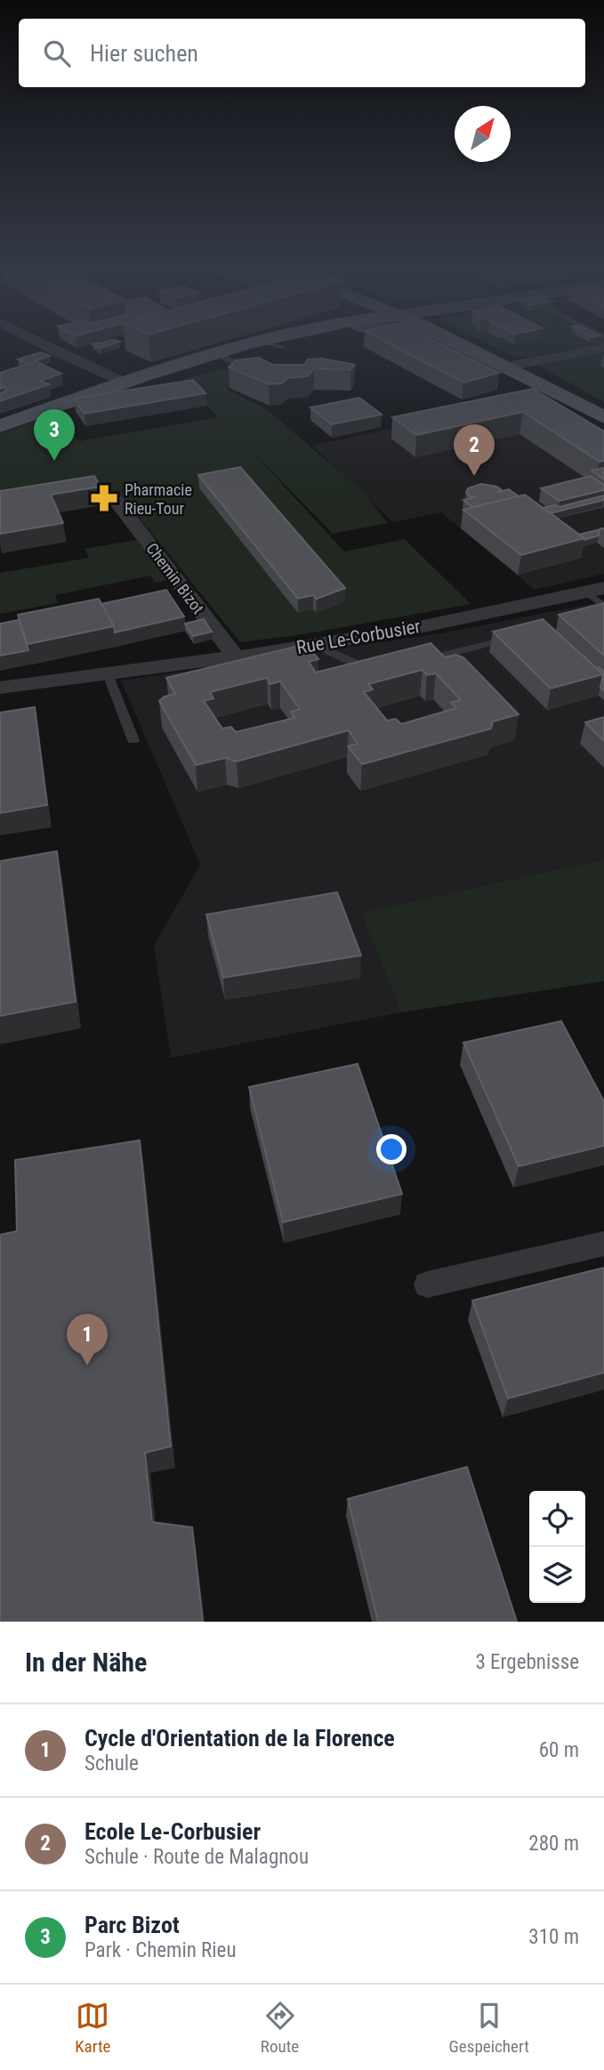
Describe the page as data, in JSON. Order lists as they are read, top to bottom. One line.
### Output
{"streets":{"street":["Chemin Bizot","Rue Le-Corbusier"]},"crossings":[["Chemin Bizot","Rue Le-Corbusier"]],"places":{"pharmacy":["Pharmacie Rieu-Tour"]},"north":"top right","page":{"search":"Hier suchen","pins":["3","2","1"],"heading":["In der Nähe","3 Ergebnisse"],"list":[{"mark":"1","name":"Cycle d'Orientation de la Florence","note":"Schule","value":"60 m"},{"mark":"2","name":"Ecole Le-Corbusier","note":"Schule · Route de Malagnou","value":"280 m"},{"mark":"3","name":"Parc Bizot","note":"Park · Chemin Rieu","value":"310 m"}],"nav":["Karte","Route","Gespeichert"]}}
